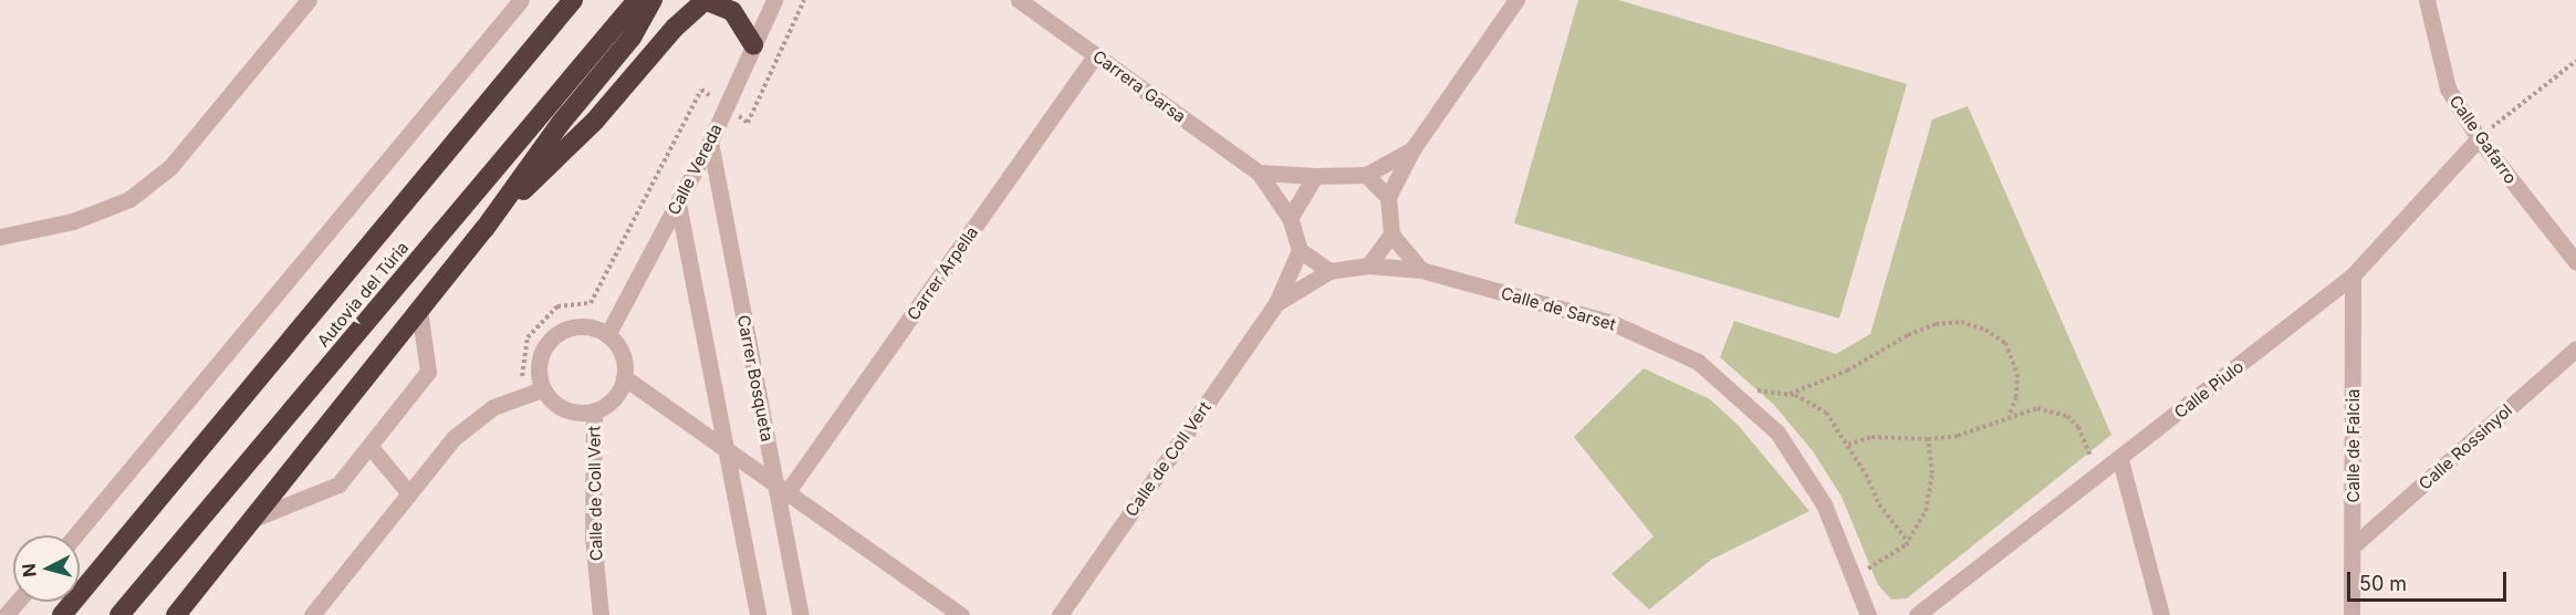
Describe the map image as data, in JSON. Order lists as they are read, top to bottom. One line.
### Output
{"streets":{"highway":["Autovia del Túria"],"street":["Carrera Garsa","Calle Gafarro","Calle Vereda","Carrer Arpella","Calle de Sarset","Carrer Bosqueta","Calle Piulo","Calle de Falcia","Calle Rossinyol","Calle de Coll Vert"]},"crossings":[["Carrera Garsa","Carrer Arpella"],["Carrera Garsa","Calle de Sarset"],["Carrera Garsa","Calle de Coll Vert"],["Calle Gafarro","Calle Piulo"],["Calle Vereda","Carrer Bosqueta"],["Calle Vereda","Calle de Coll Vert"],["Carrer Arpella","Carrer Bosqueta"],["Calle de Sarset","Calle de Coll Vert"],["Calle Piulo","Calle de Falcia"],["Calle de Falcia","Calle Rossinyol"]],"scale_bar":"50 m","north":"left"}
